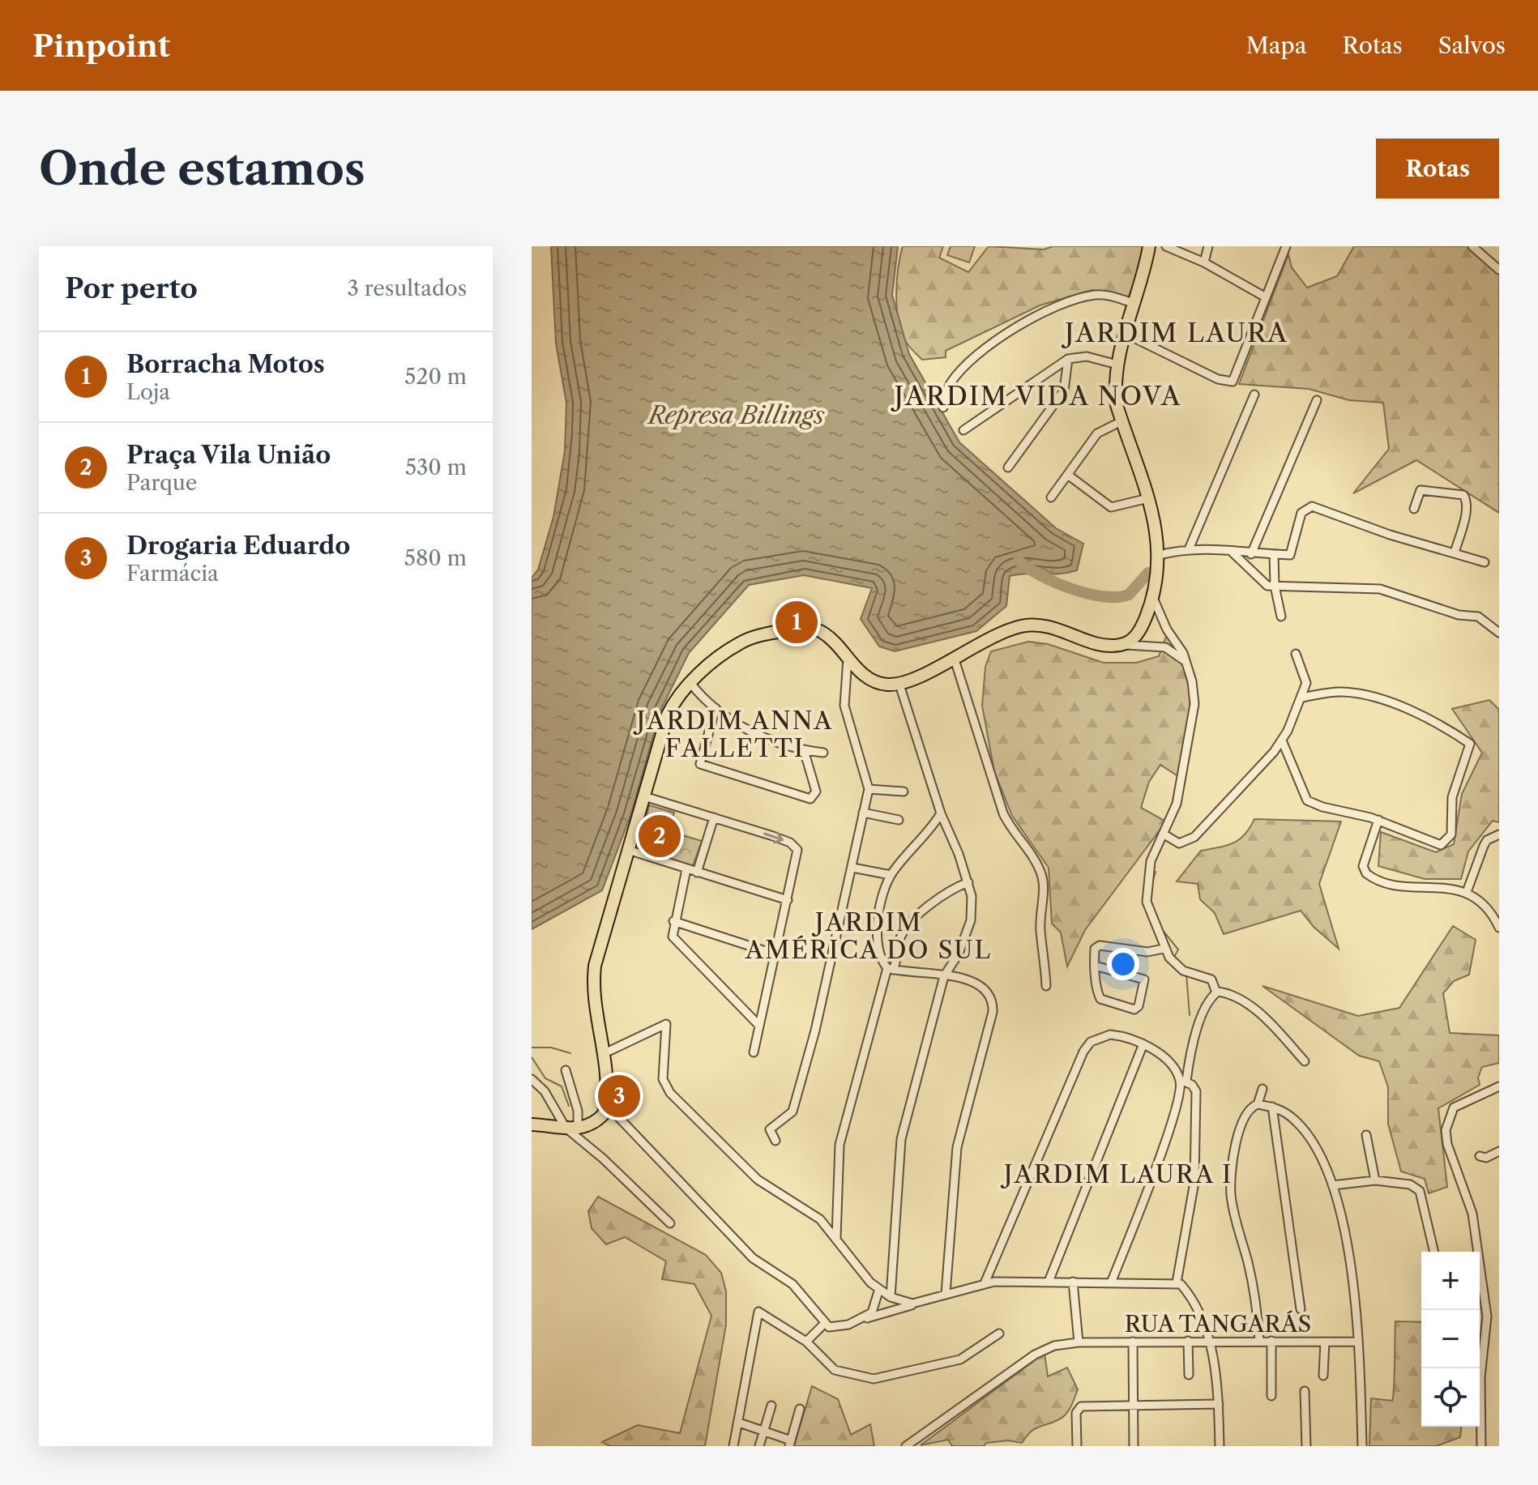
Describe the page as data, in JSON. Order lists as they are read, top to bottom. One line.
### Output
{"streets":{"street":["RUA TANGARÁS"]},"districts":["JARDIM LAURA","JARDIM VIDA NOVA","JARDIM ANNA FALLETTI","JARDIM AMÉRICA DO SUL","JARDIM LAURA I"],"water":["Represa Billings"],"page":{"header":"Pinpoint","nav":["Mapa","Rotas","Salvos"],"buttons":"Rotas","title":"Onde estamos","heading":["Por perto","3 resultados"],"list":[{"mark":"1","name":"Borracha Motos","note":"Loja","value":"520 m"},{"mark":"2","name":"Praça Vila União","note":"Parque","value":"530 m"},{"mark":"3","name":"Drogaria Eduardo","note":"Farmácia","value":"580 m"}],"pins":["1","2","3"],"map_buttons":["+","−"]}}
